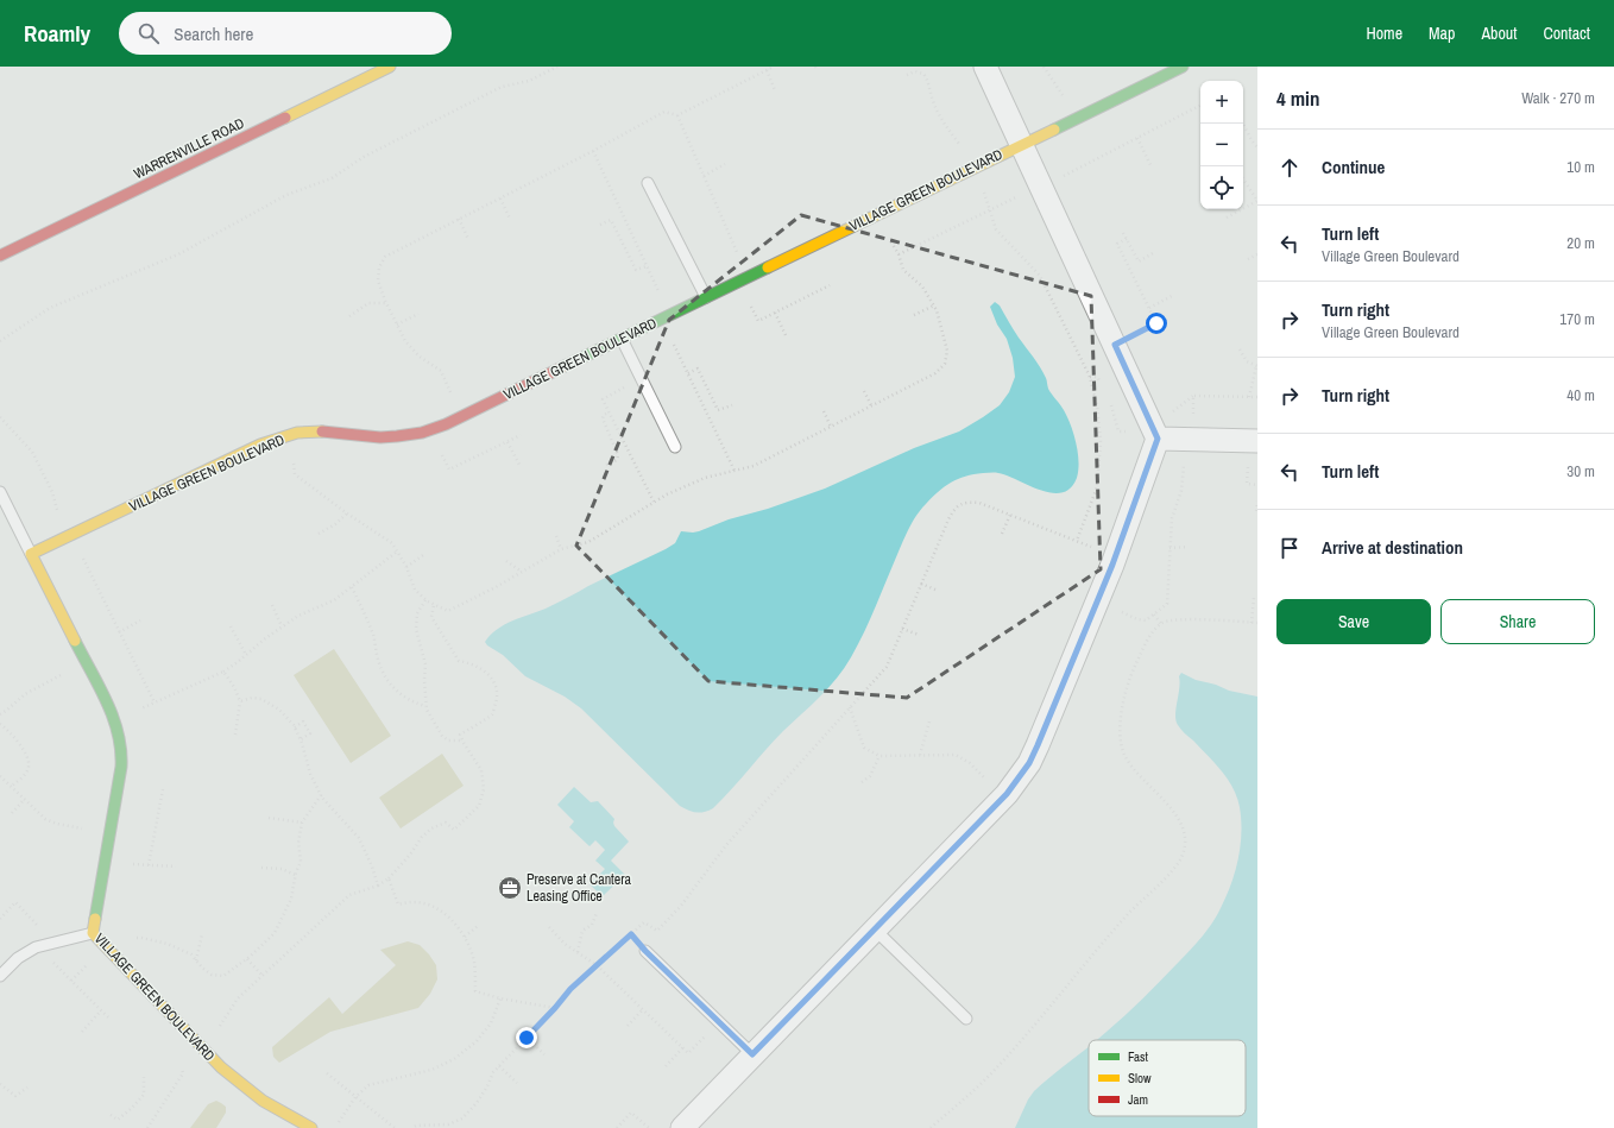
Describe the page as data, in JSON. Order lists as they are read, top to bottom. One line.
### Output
{"streets":{"street":["WARRENVILLE ROAD","VILLAGE GREEN BOULEVARD"]},"places":{"office":["Preserve at Cantera Leasing Office"]},"legend":["Fast","Slow","Jam"],"page":{"header":"Roamly","search":"Search here","nav":["Home","Map","About","Contact"],"heading":["4 min","Walk · 270 m"],"map_buttons":["+","−"],"list":[["Continue","10 m"],["Turn left","Village Green Boulevard","20 m"],["Turn right","Village Green Boulevard","170 m"],["Turn right","40 m"],["Turn left","30 m"],"Arrive at destination"],"buttons":["Save","Share"]}}
